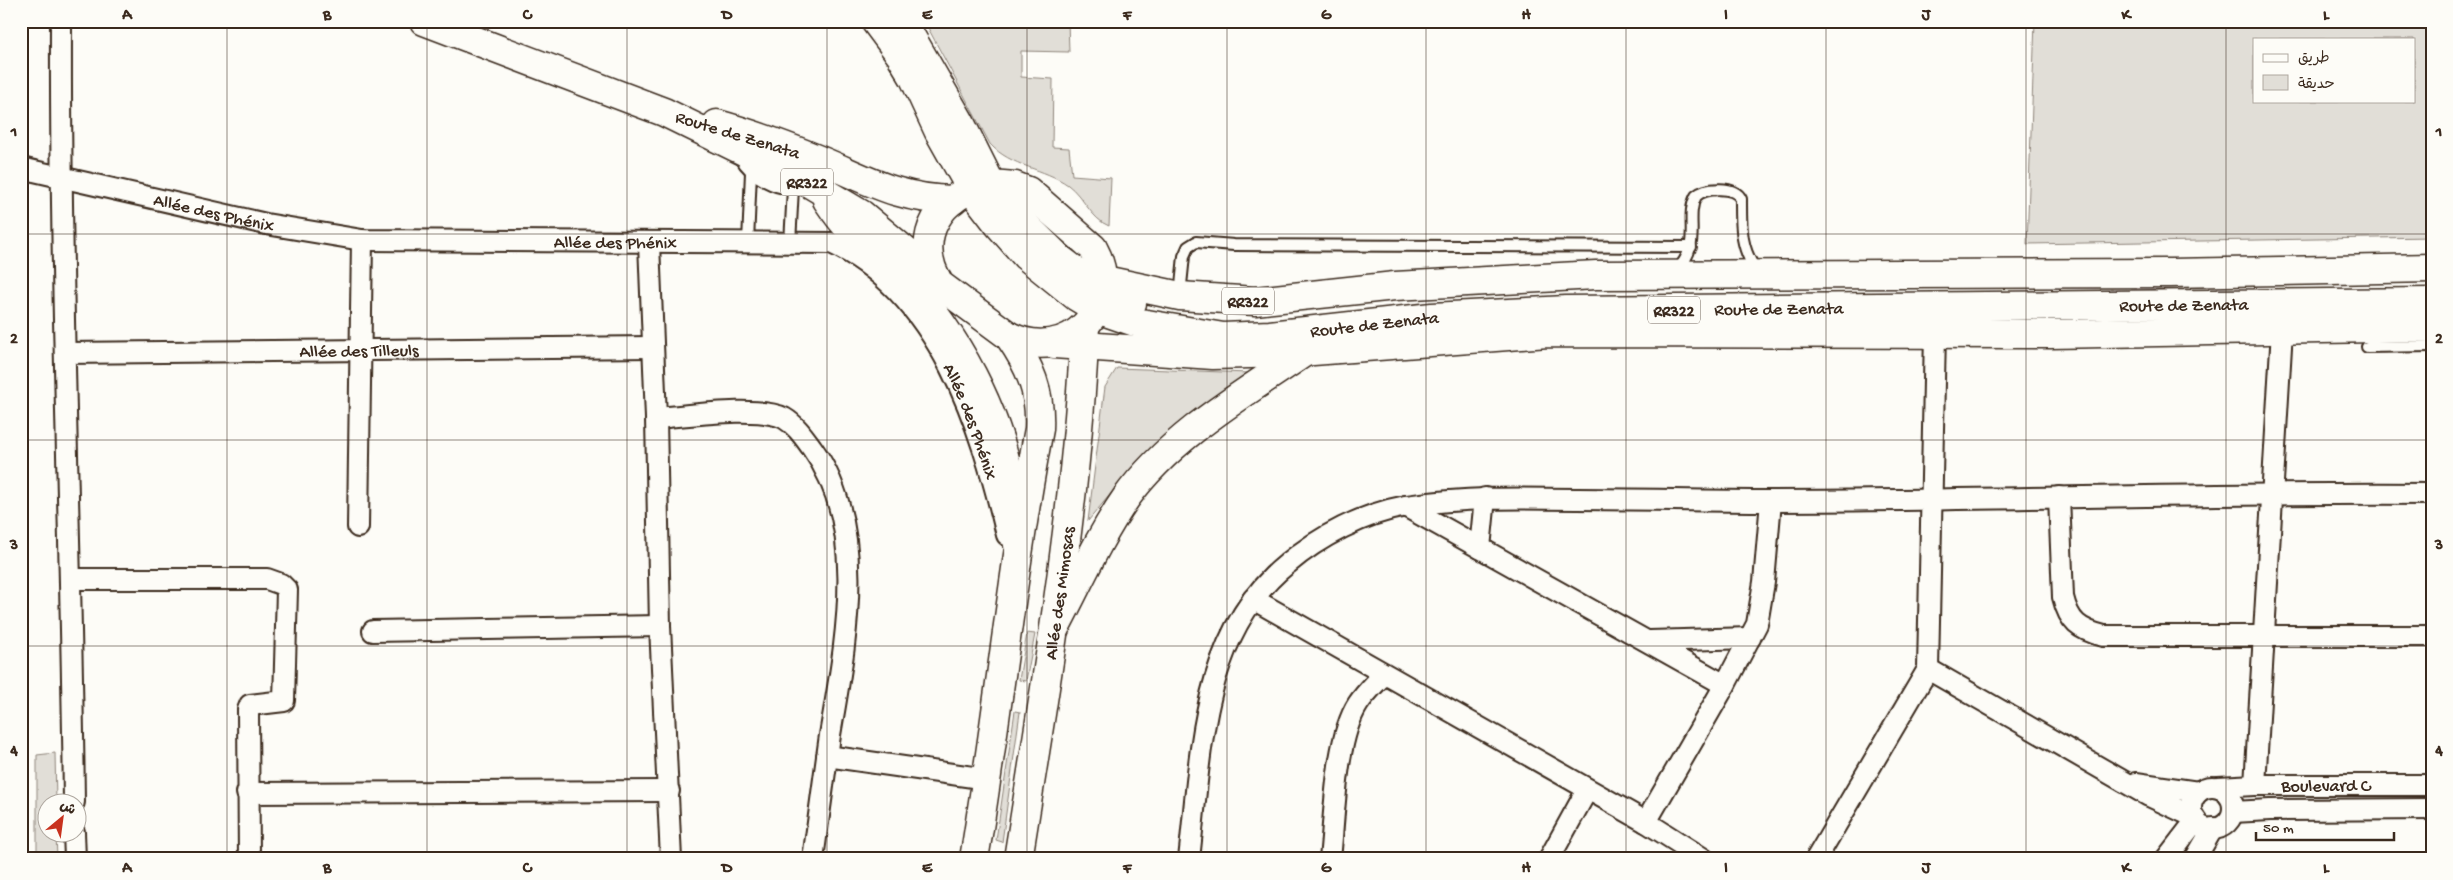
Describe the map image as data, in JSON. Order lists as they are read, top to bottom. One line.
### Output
{"streets":{"main road":["Route de Zenata","RR322","Allée des Mimosas"],"street":["Allée des Phénix","Allée des Tilleuls","Boulevard C"]},"crossings":[["Route de Zenata","RR322"],["Route de Zenata","Allée des Mimosas"],["RR322","Allée des Mimosas"]],"legend":["طريق","حديقة"],"scale_bar":"50 m","north":"top right","grid":{"columns":["A","B","C","D","E","F","G","H","I","J","K","L"],"rows":["1","2","3","4"]}}
